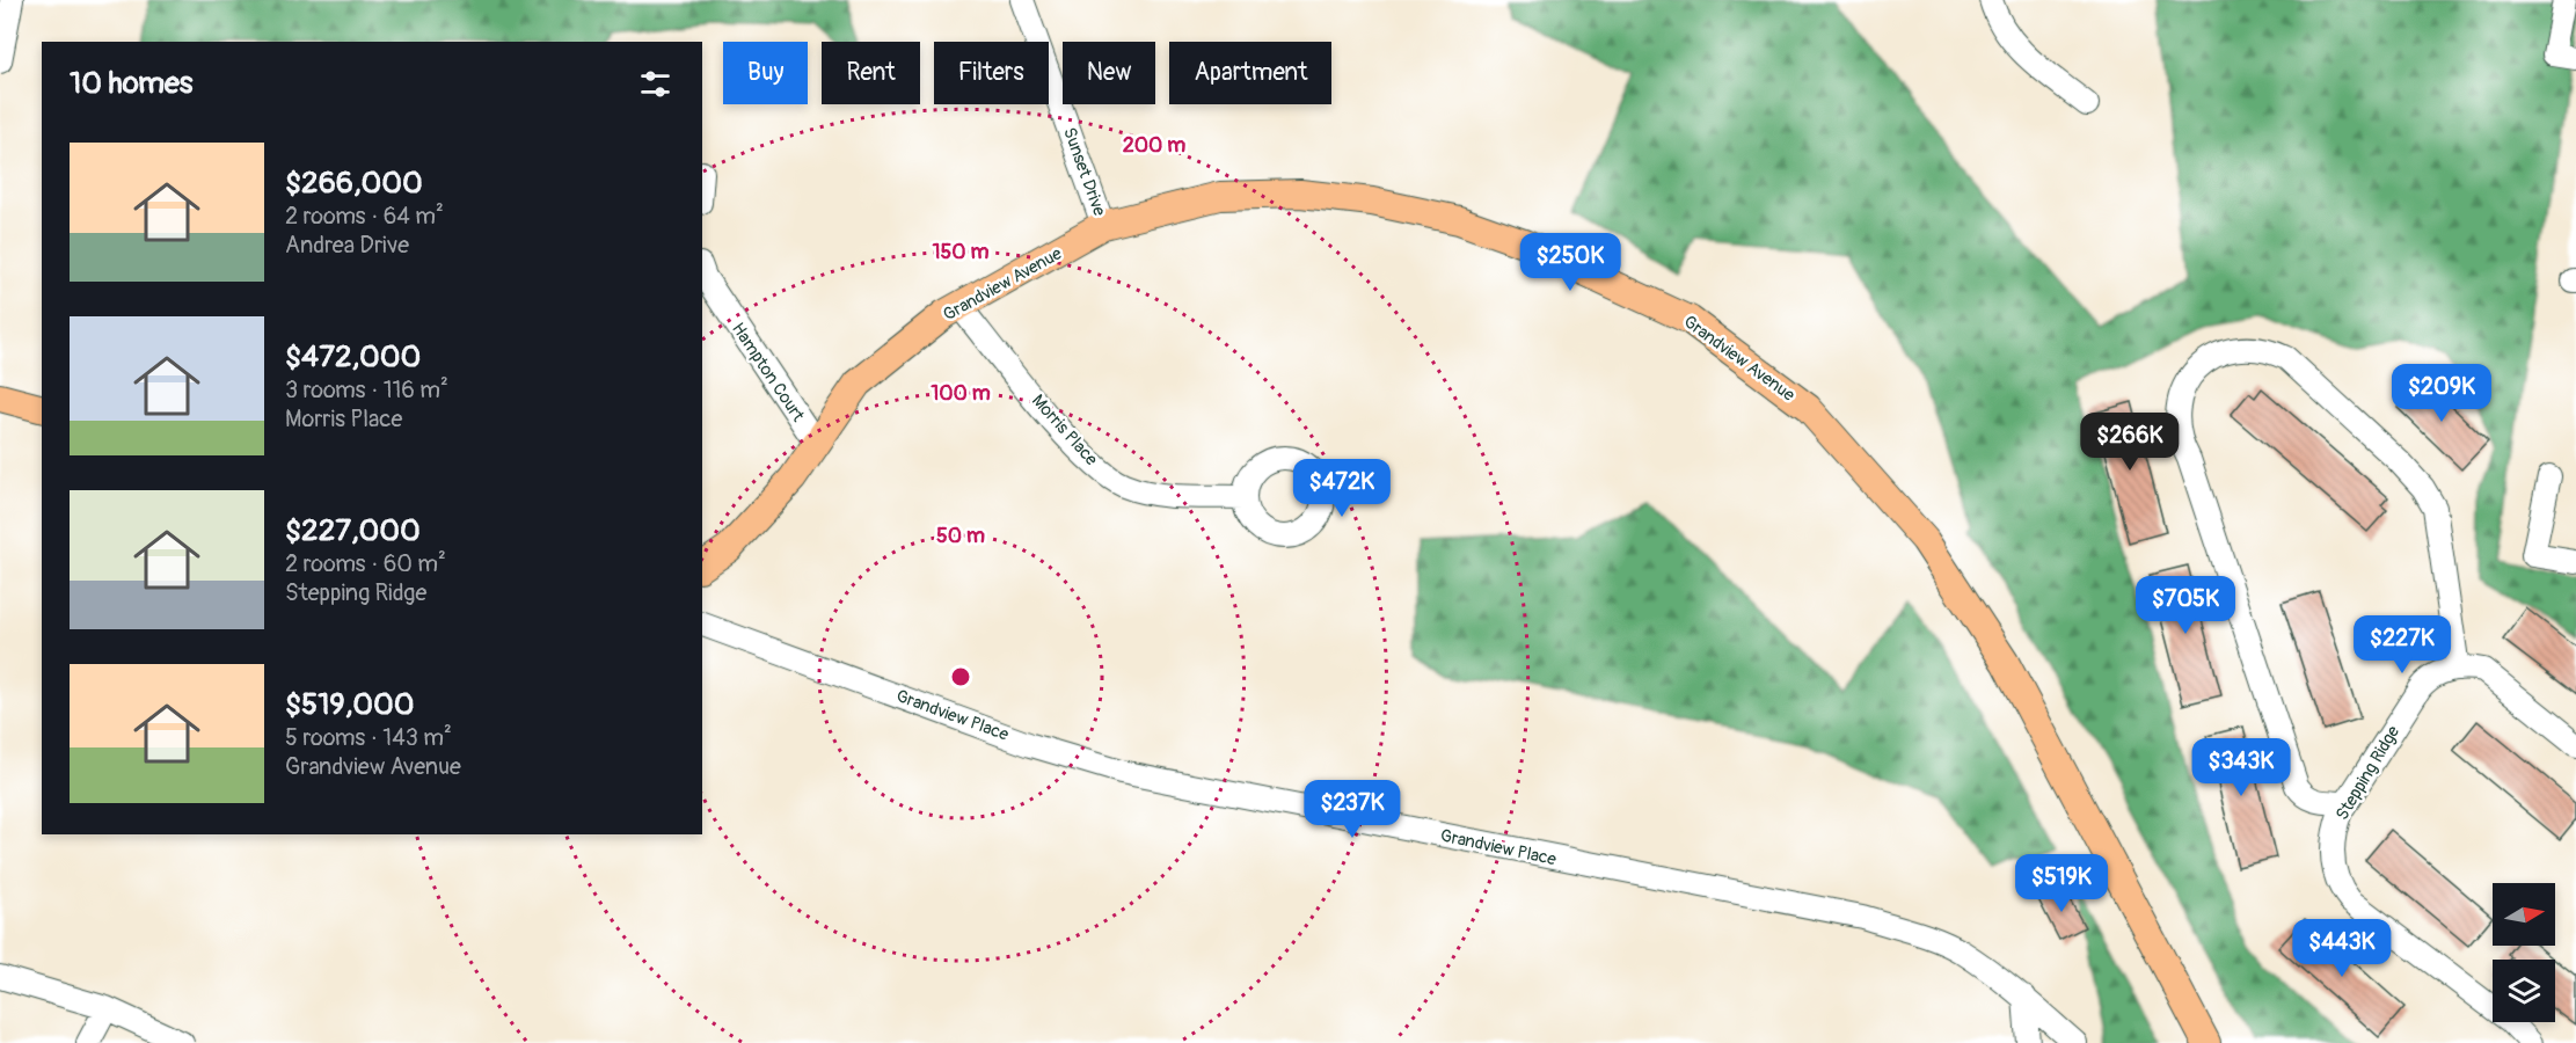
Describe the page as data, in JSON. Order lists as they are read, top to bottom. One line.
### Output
{"streets":{"main road":["Grandview Avenue"],"street":["Sunset Drive","Hampton Court","Morris Place","Grandview Place","Stepping Ridge"]},"crossings":[["Sunset Drive","Grandview Avenue"],["Grandview Avenue","Hampton Court"],["Grandview Avenue","Morris Place"]],"north":"right","page":{"chip":["Buy","Rent","Filters","New","Apartment"],"heading":"10 homes","list":[{"name":"$266,000","note":"2 rooms · 64 m² · Andrea Drive"},{"name":"$472,000","note":"3 rooms · 116 m² · Morris Place"},{"name":"$227,000","note":"2 rooms · 60 m² · Stepping Ridge"},{"name":"$519,000","note":"5 rooms · 143 m² · Grandview Avenue"}],"price":["$250K","$209K","$266K","$472K","$705K","$227K","$343K","$237K","$519K","$443K"]},"rings":["200 m","150 m","100 m","50 m"]}
